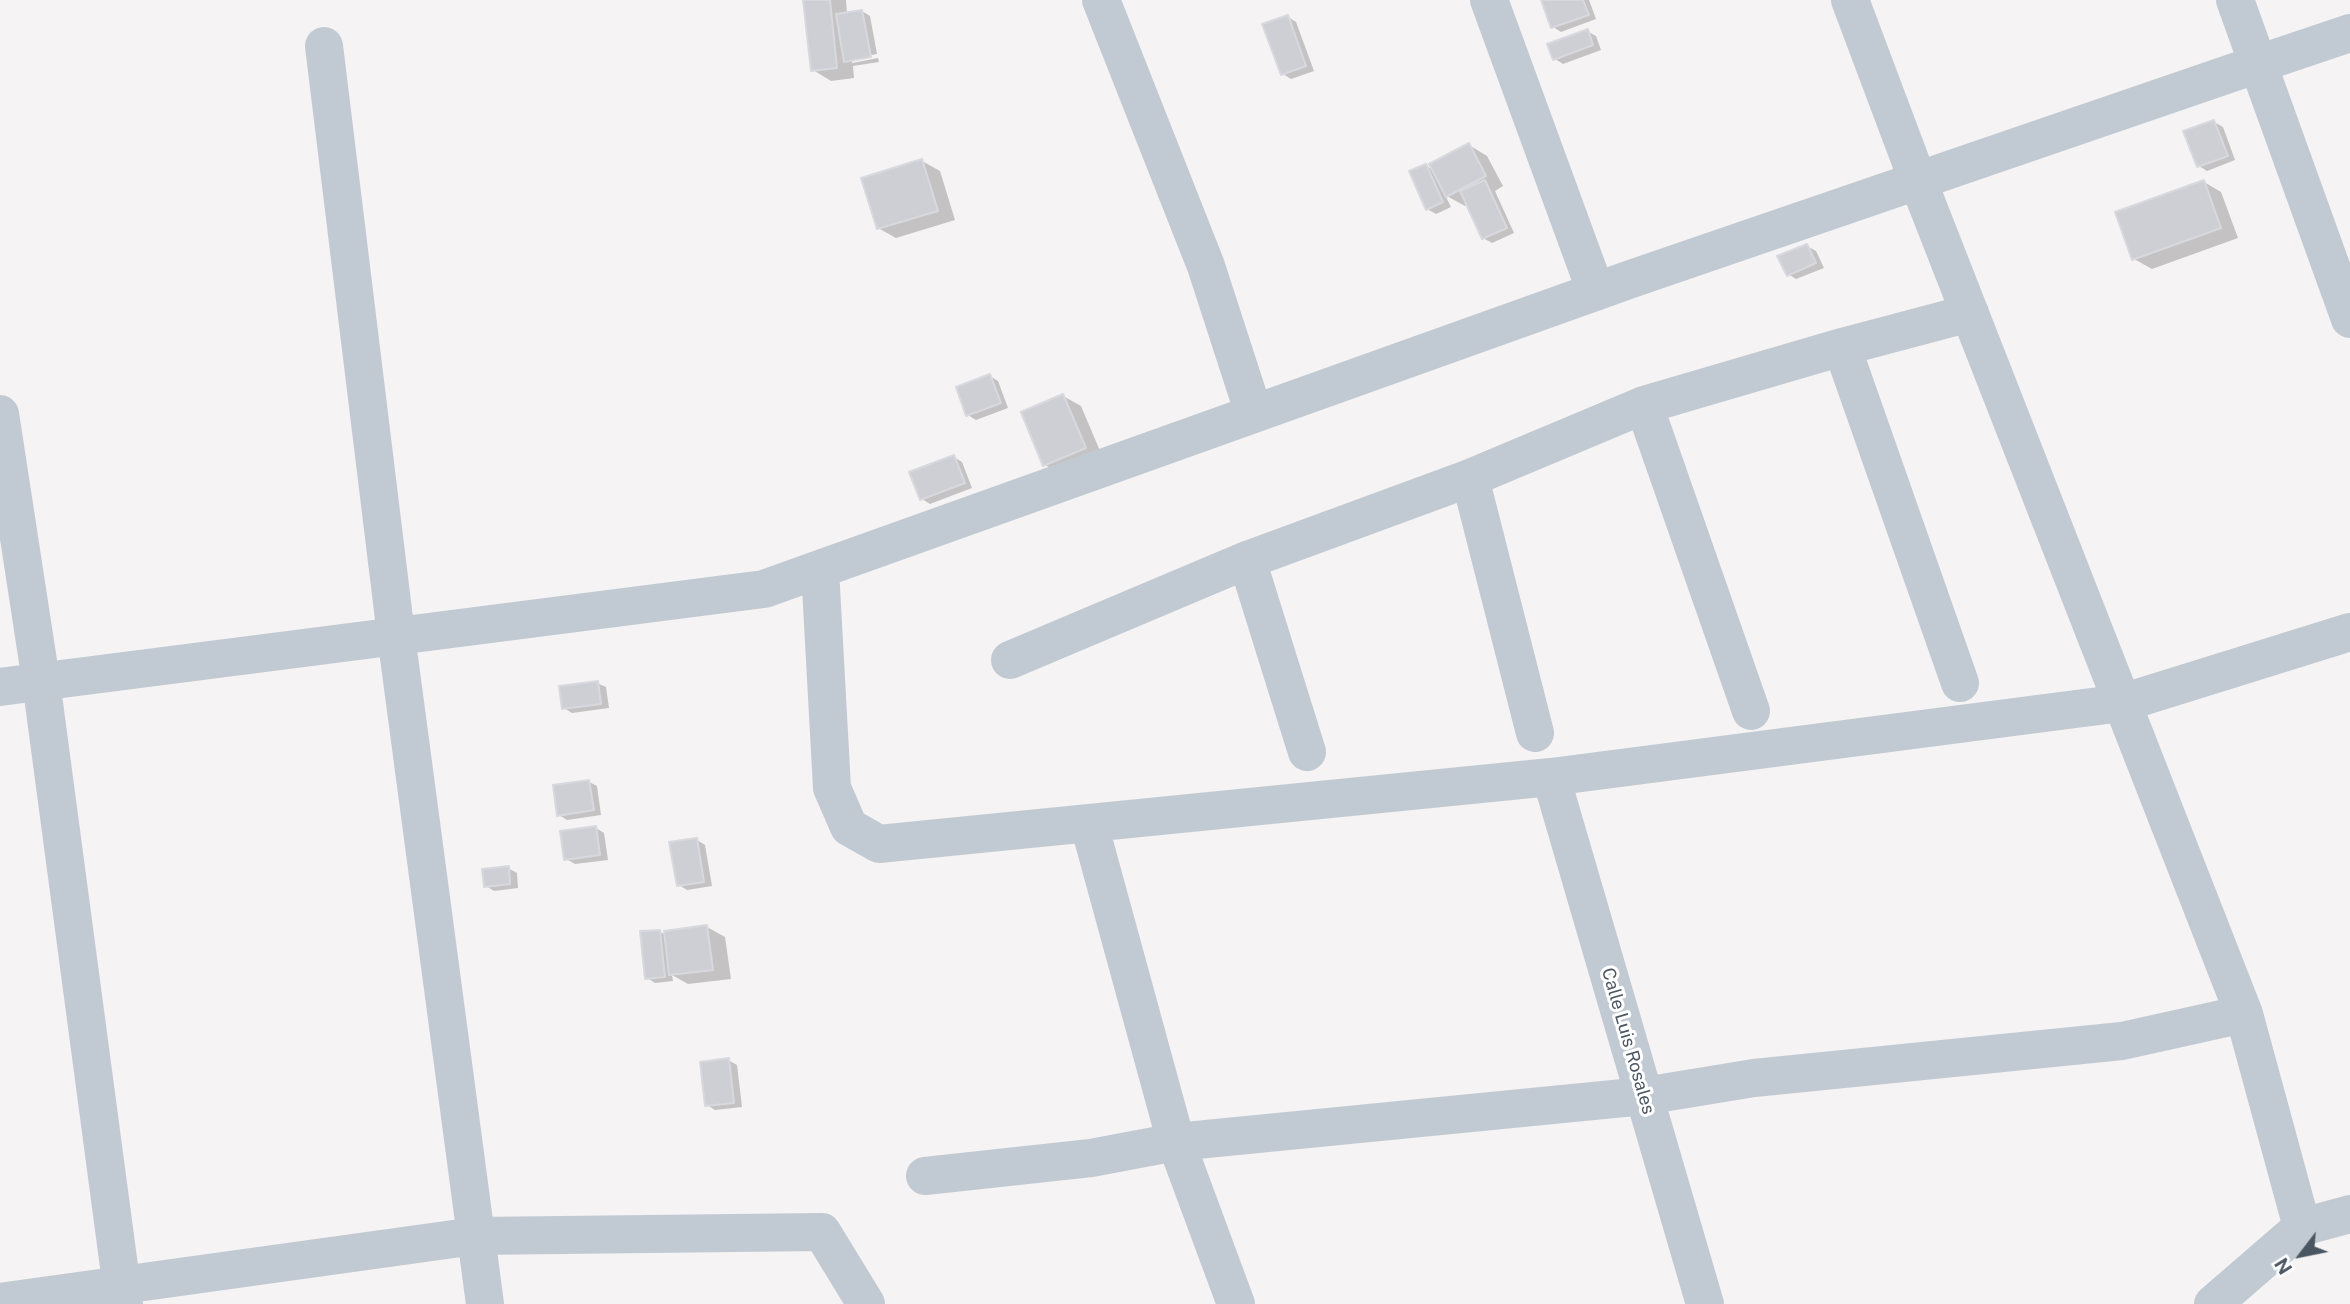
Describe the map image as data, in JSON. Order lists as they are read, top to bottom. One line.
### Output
{"streets":{"street":["Calle Luis Rosales"]},"north":"bottom left"}
